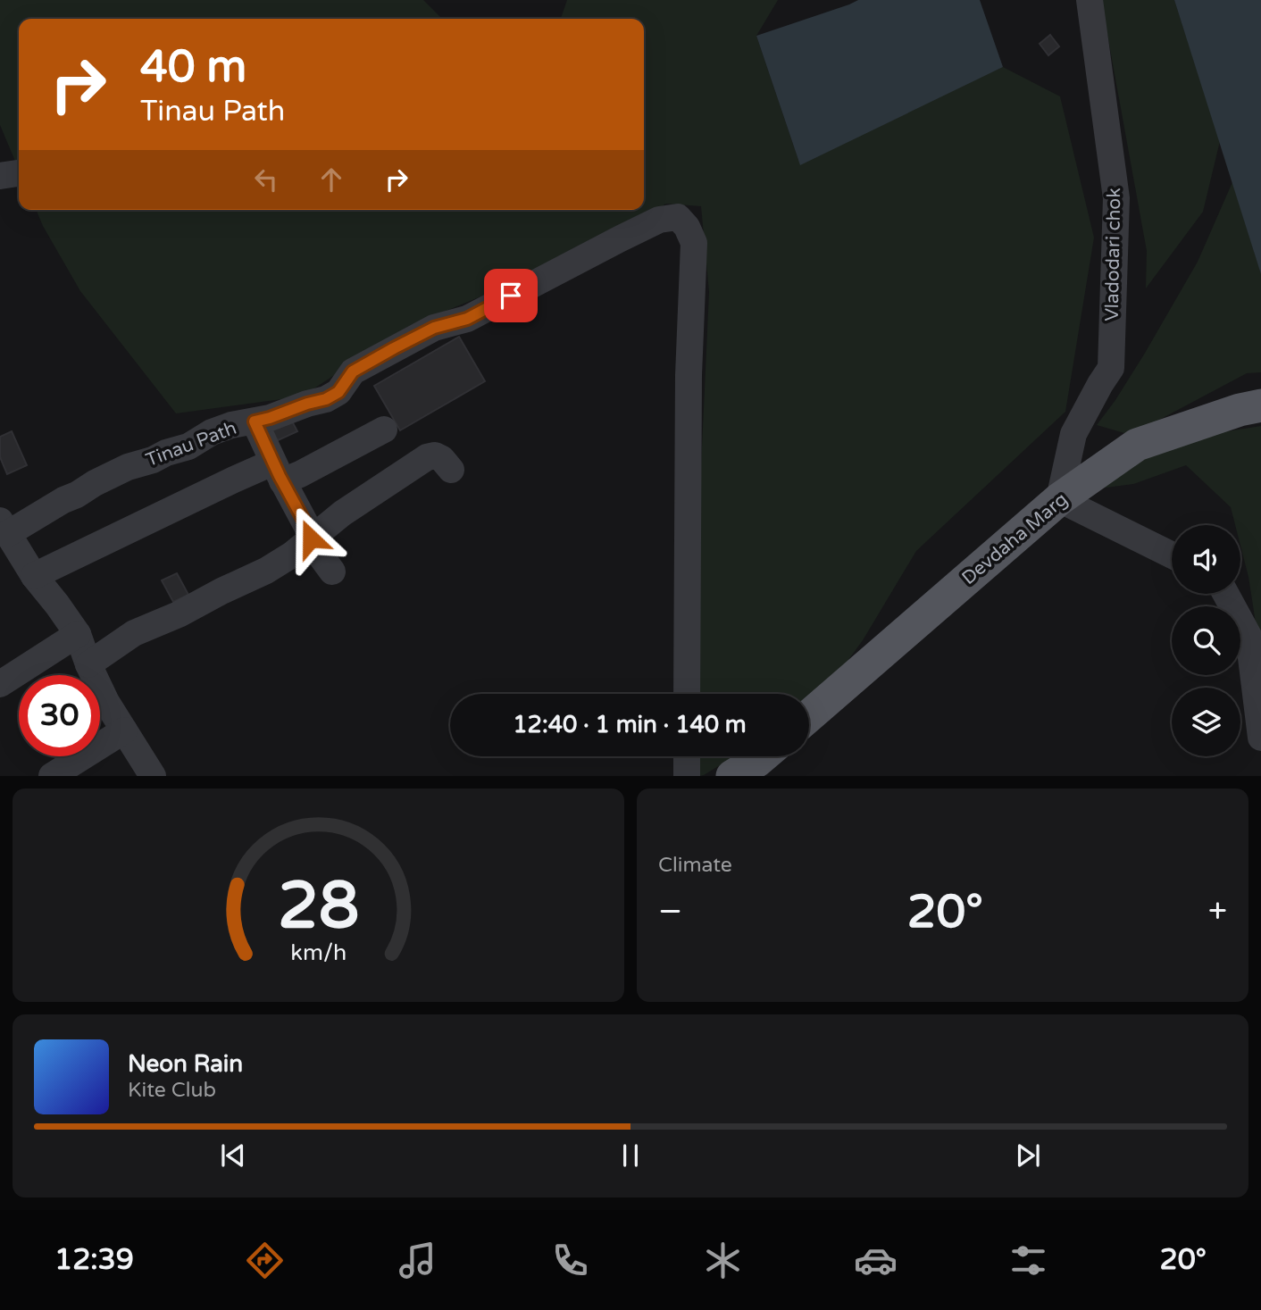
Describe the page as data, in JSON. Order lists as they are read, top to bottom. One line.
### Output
{"streets":{"main road":["Devdaha Marg"],"street":["Vladodari chok","Tinau Path"]},"crossings":[["Vladodari chok","Devdaha Marg"]],"page":{"turn":["40 m","Tinau Path"],"limit":"30","trip":"12:40 · 1 min · 140 m","tile":"Climate","heat":["−","20°","+"],"song":["Neon Rain","Kite Club"],"tabs":["12:39","20°"],"gauge":["28","km/h"]}}
